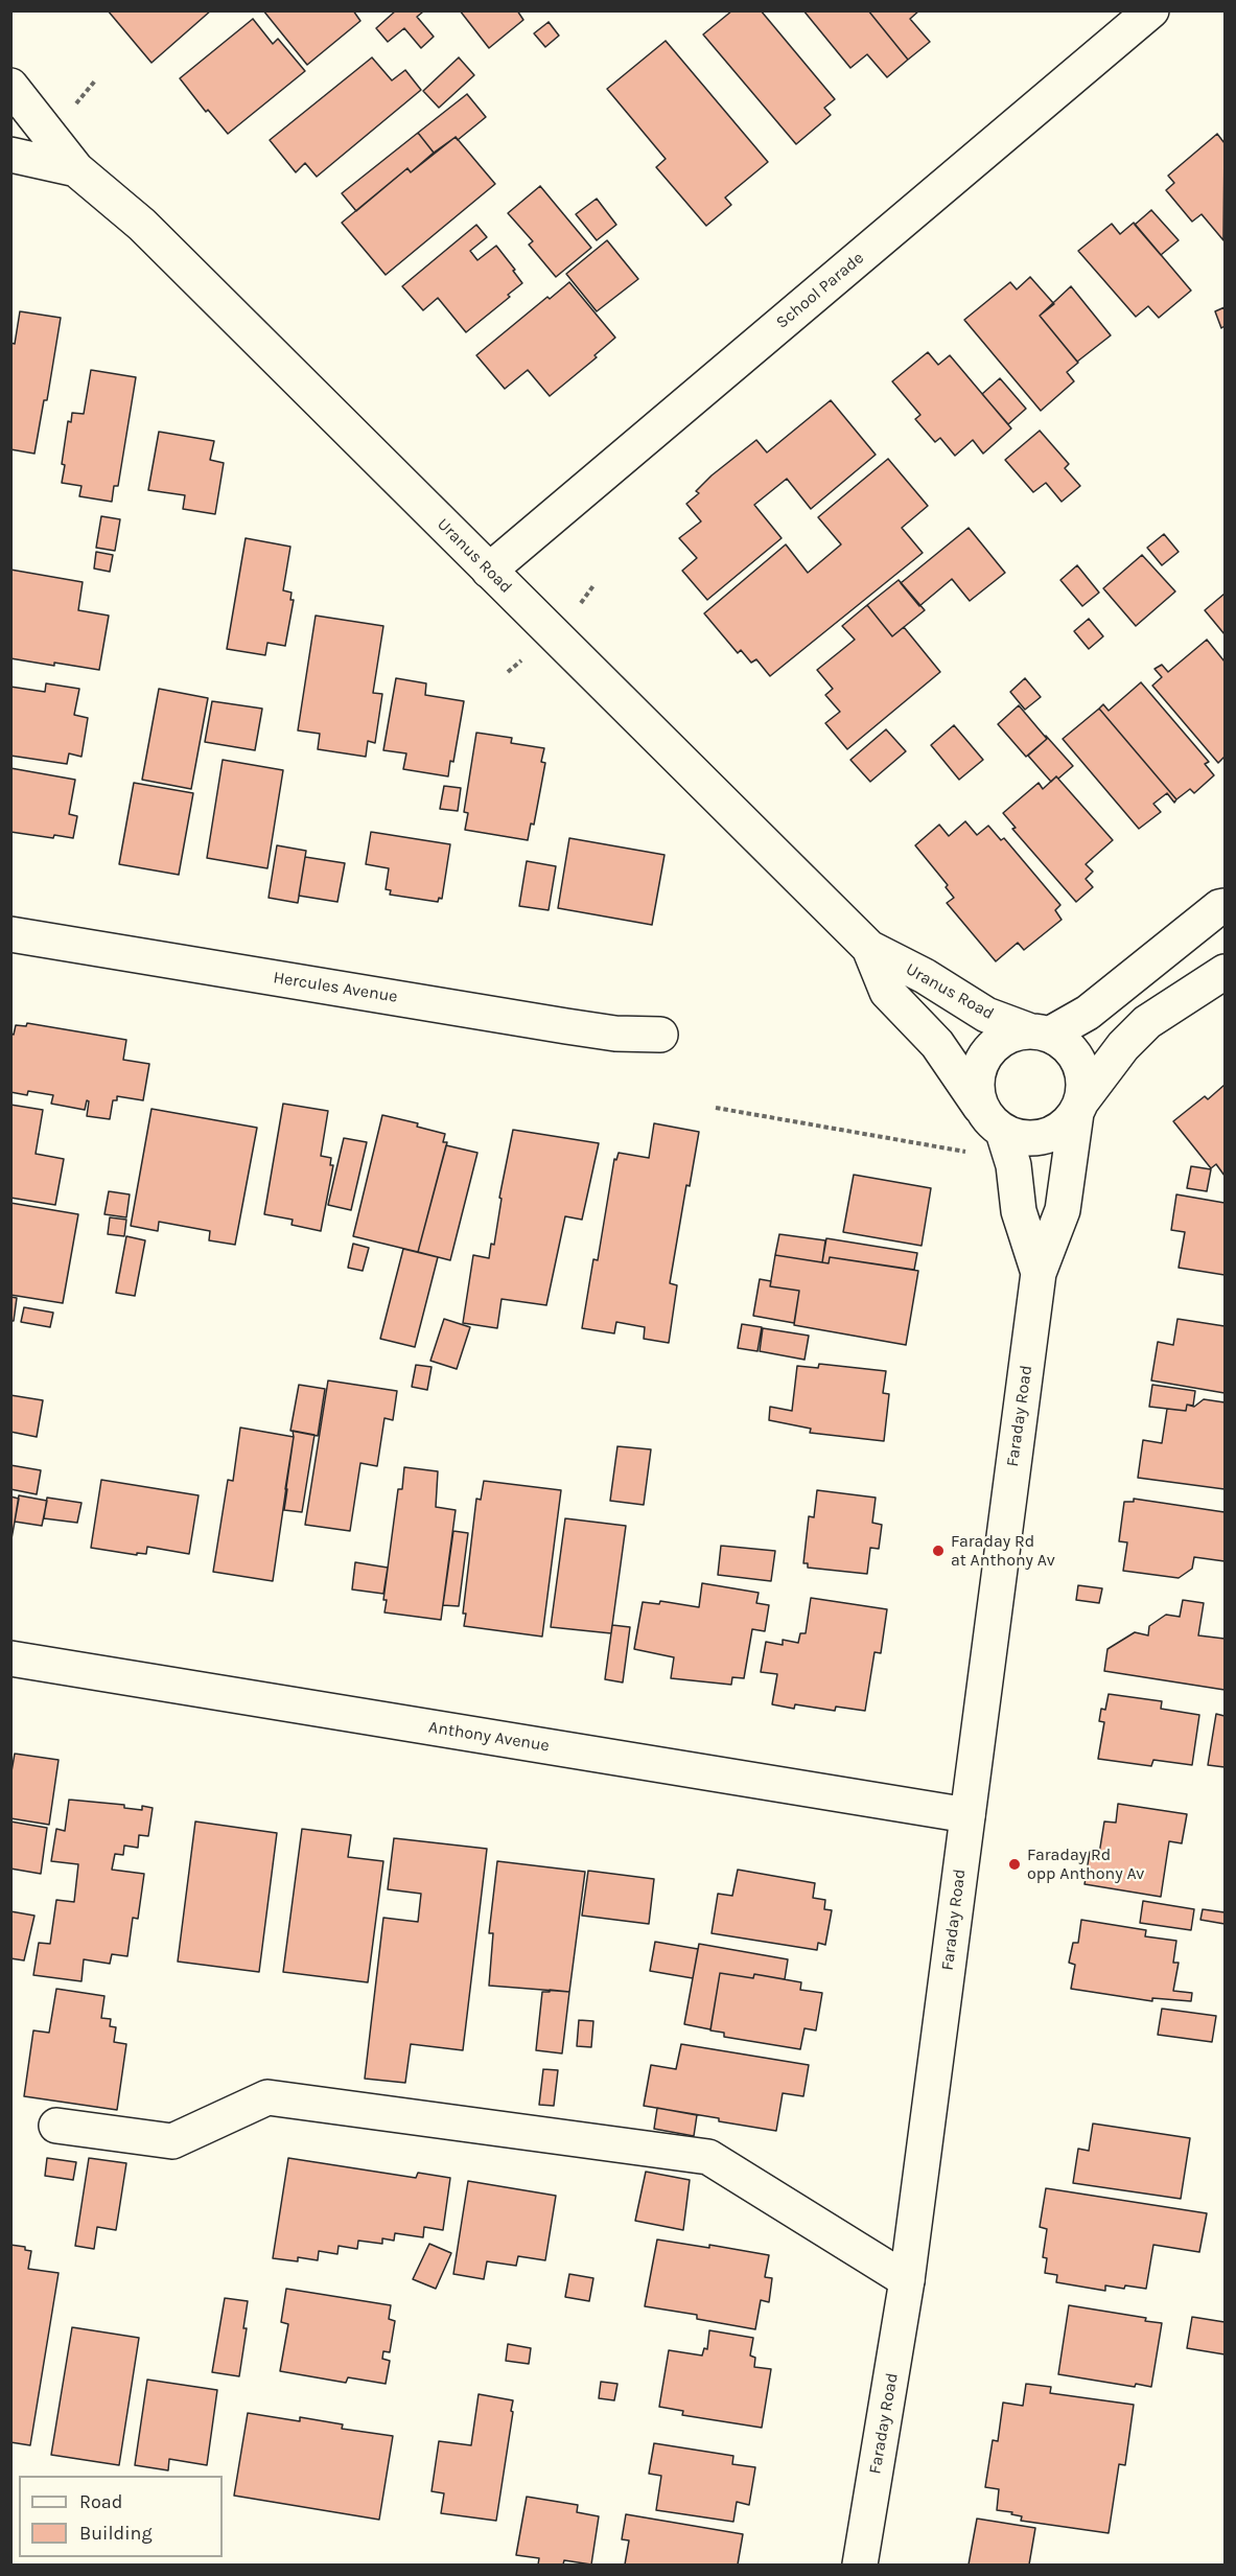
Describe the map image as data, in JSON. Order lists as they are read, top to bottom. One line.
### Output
{"streets":{"main road":["School Parade","Uranus Road","Hercules Avenue","Faraday Road","Anthony Avenue"]},"crossings":[["School Parade","Uranus Road"],["Uranus Road","Faraday Road"],["Faraday Road","Anthony Avenue"]],"places":["Faraday Rd at Anthony Av","Faraday Rd opp Anthony Av"],"legend":["Road","Building"]}
